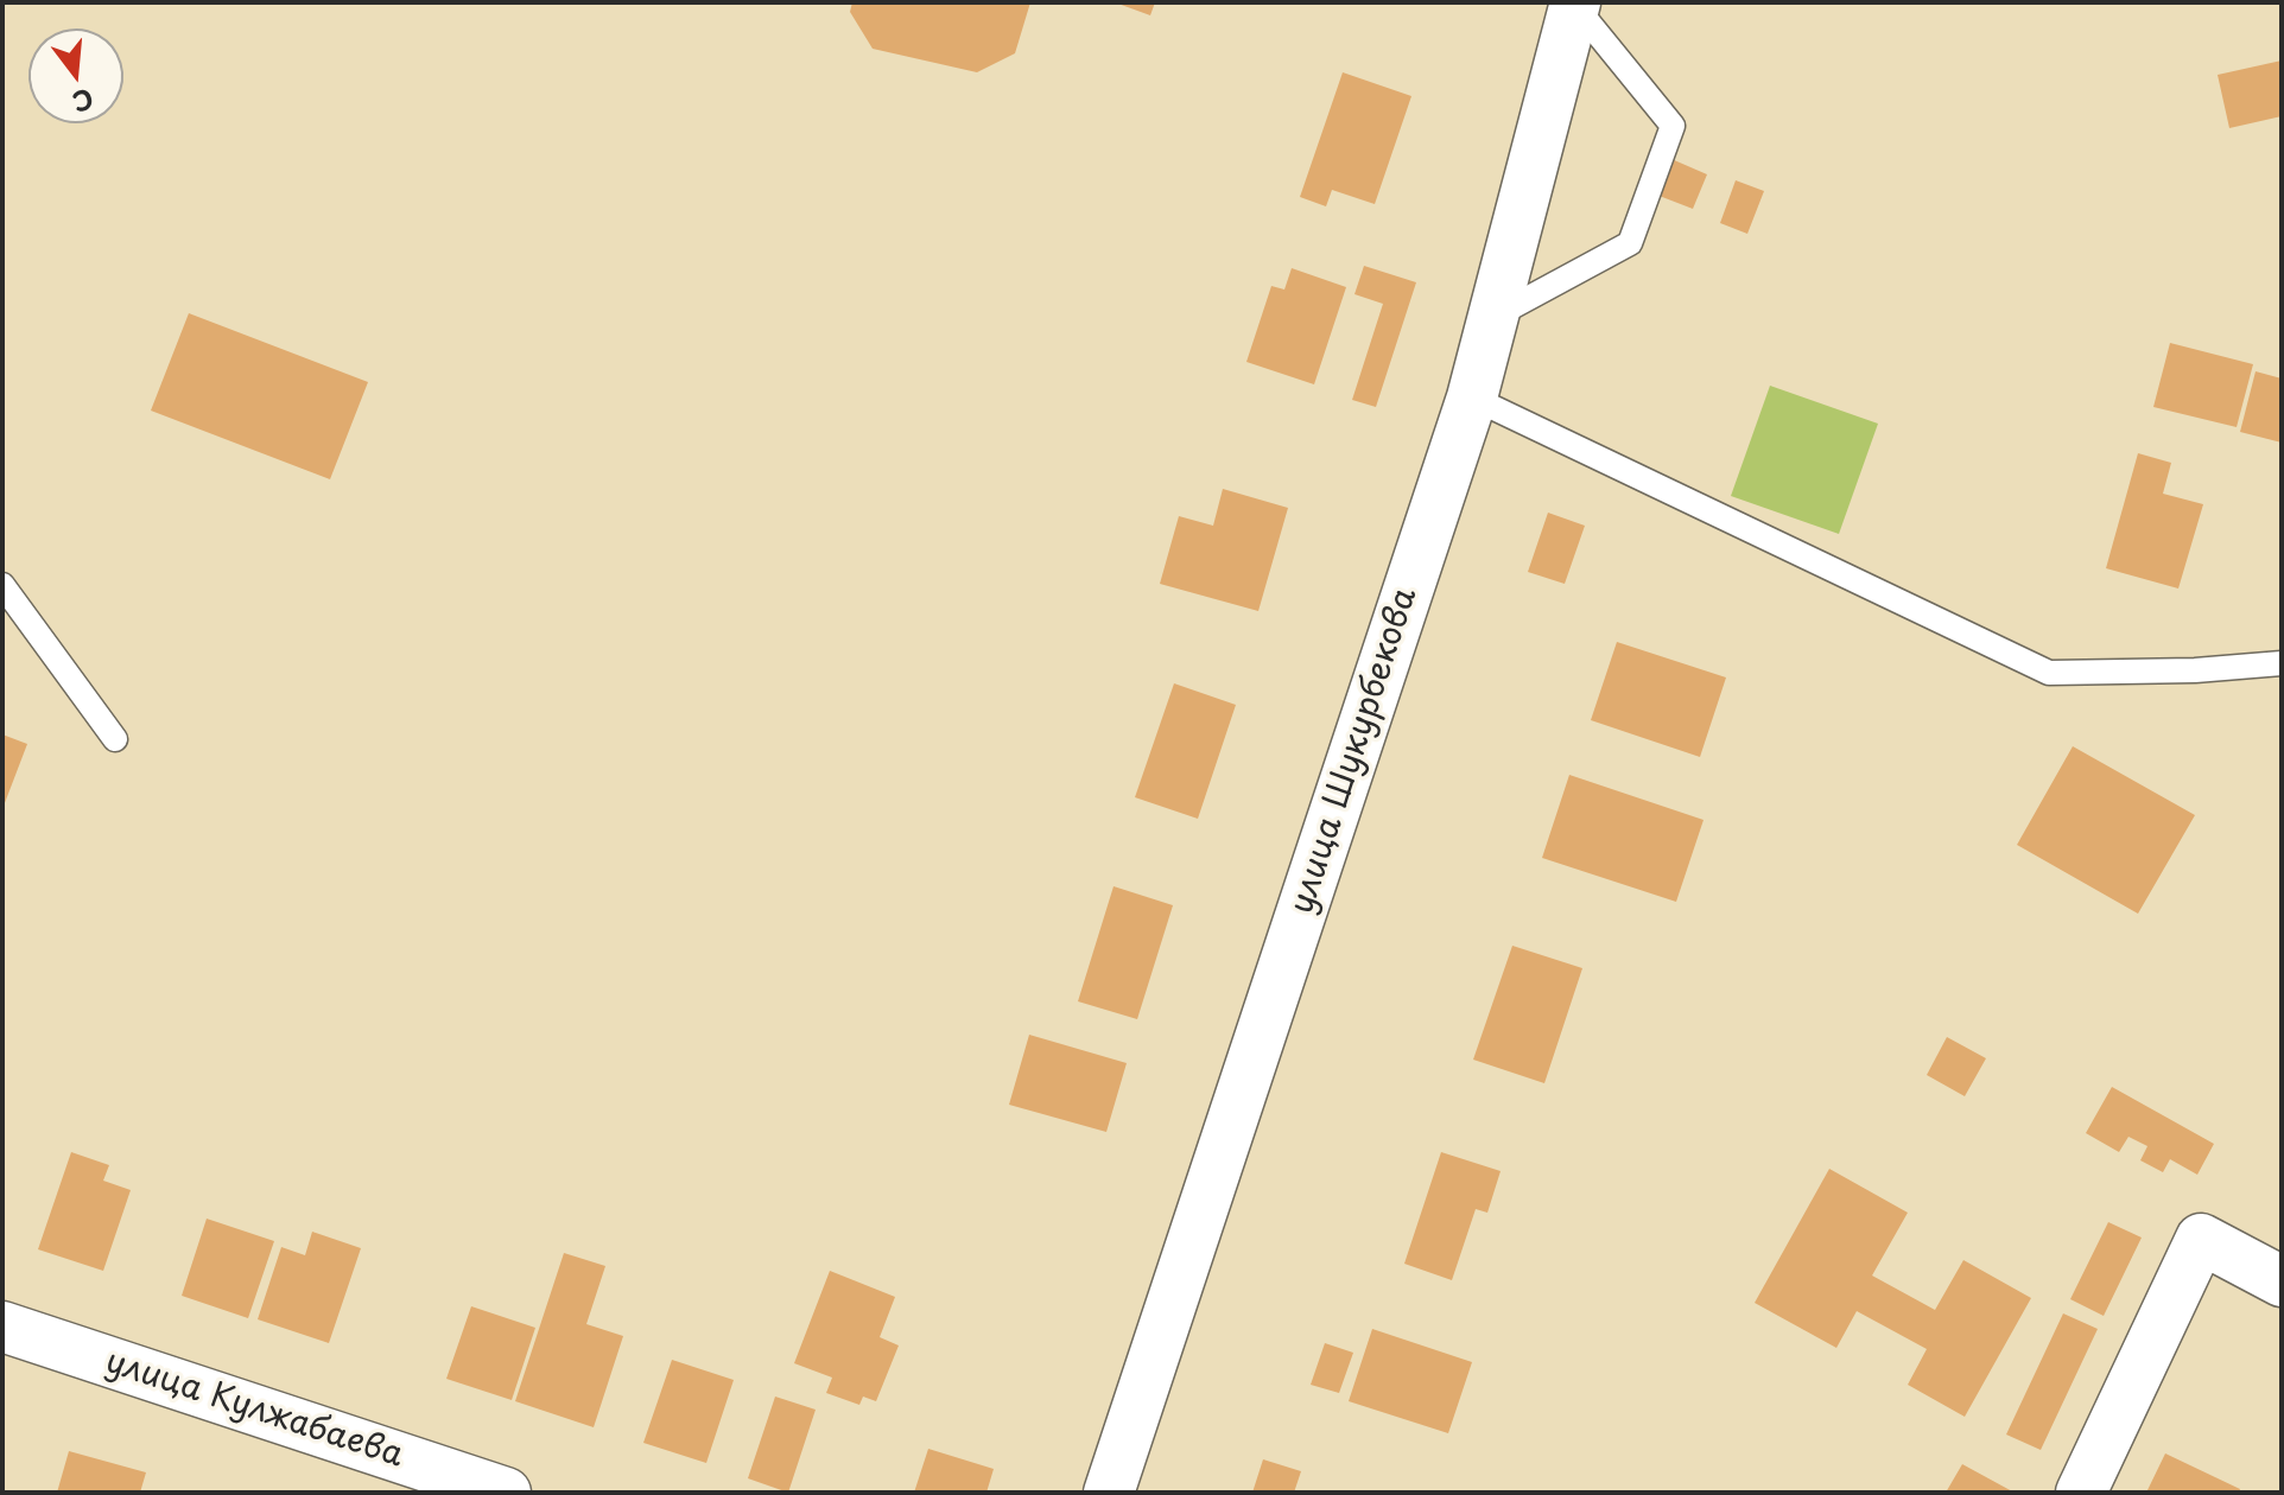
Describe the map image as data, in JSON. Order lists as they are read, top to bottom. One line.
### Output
{"streets":{"street":["улица Шукурбекова","улица Кулжабаева"]},"north":"bottom"}
